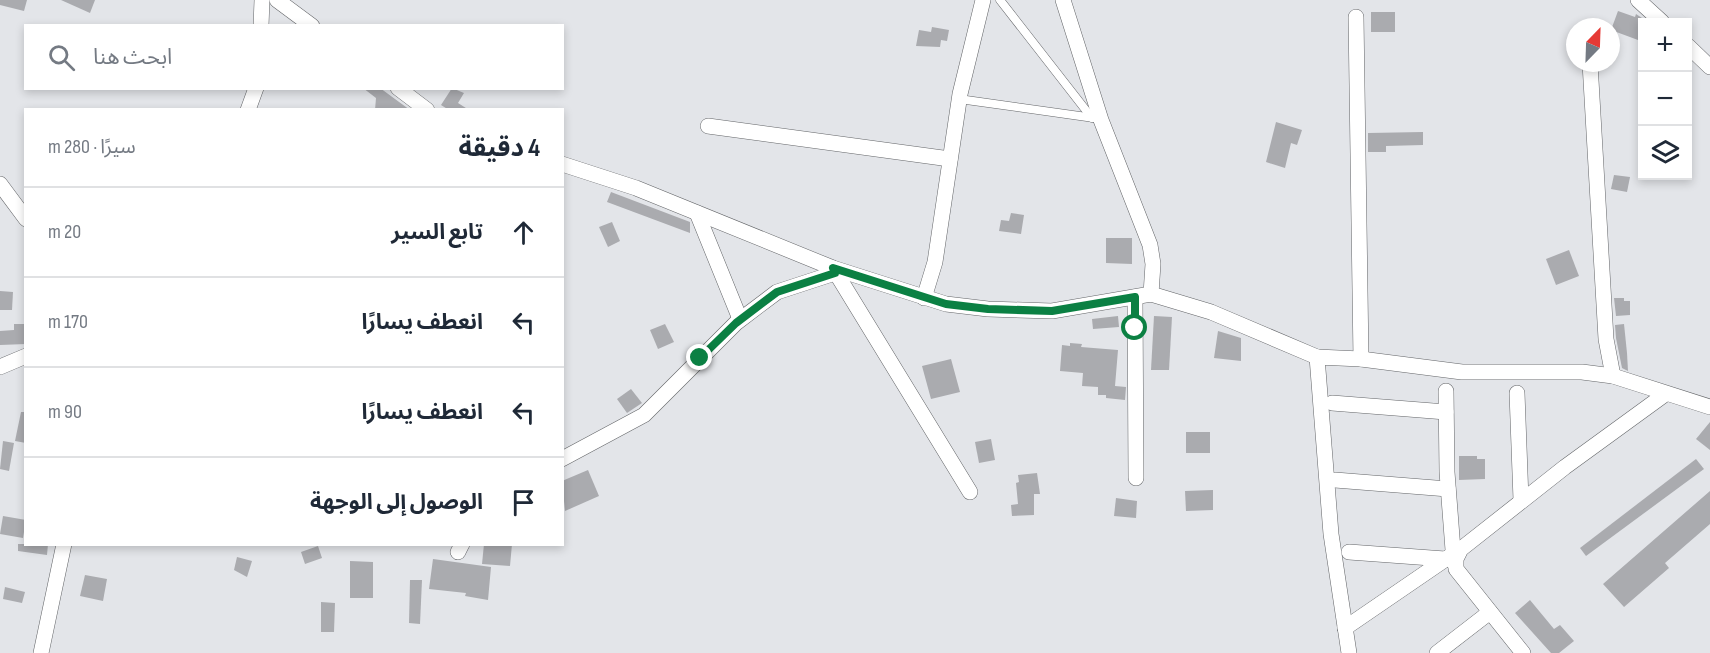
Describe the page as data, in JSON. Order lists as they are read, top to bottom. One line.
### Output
{"north":"top right","page":{"map_buttons":["+","−"],"search":"ابحث هنا","heading":["4 دقيقة","سيرًا · 280 m"],"list":[["تابع السير","20 m"],["انعطف يسارًا","170 m"],["انعطف يسارًا","90 m"],"الوصول إلى الوجهة"]}}
